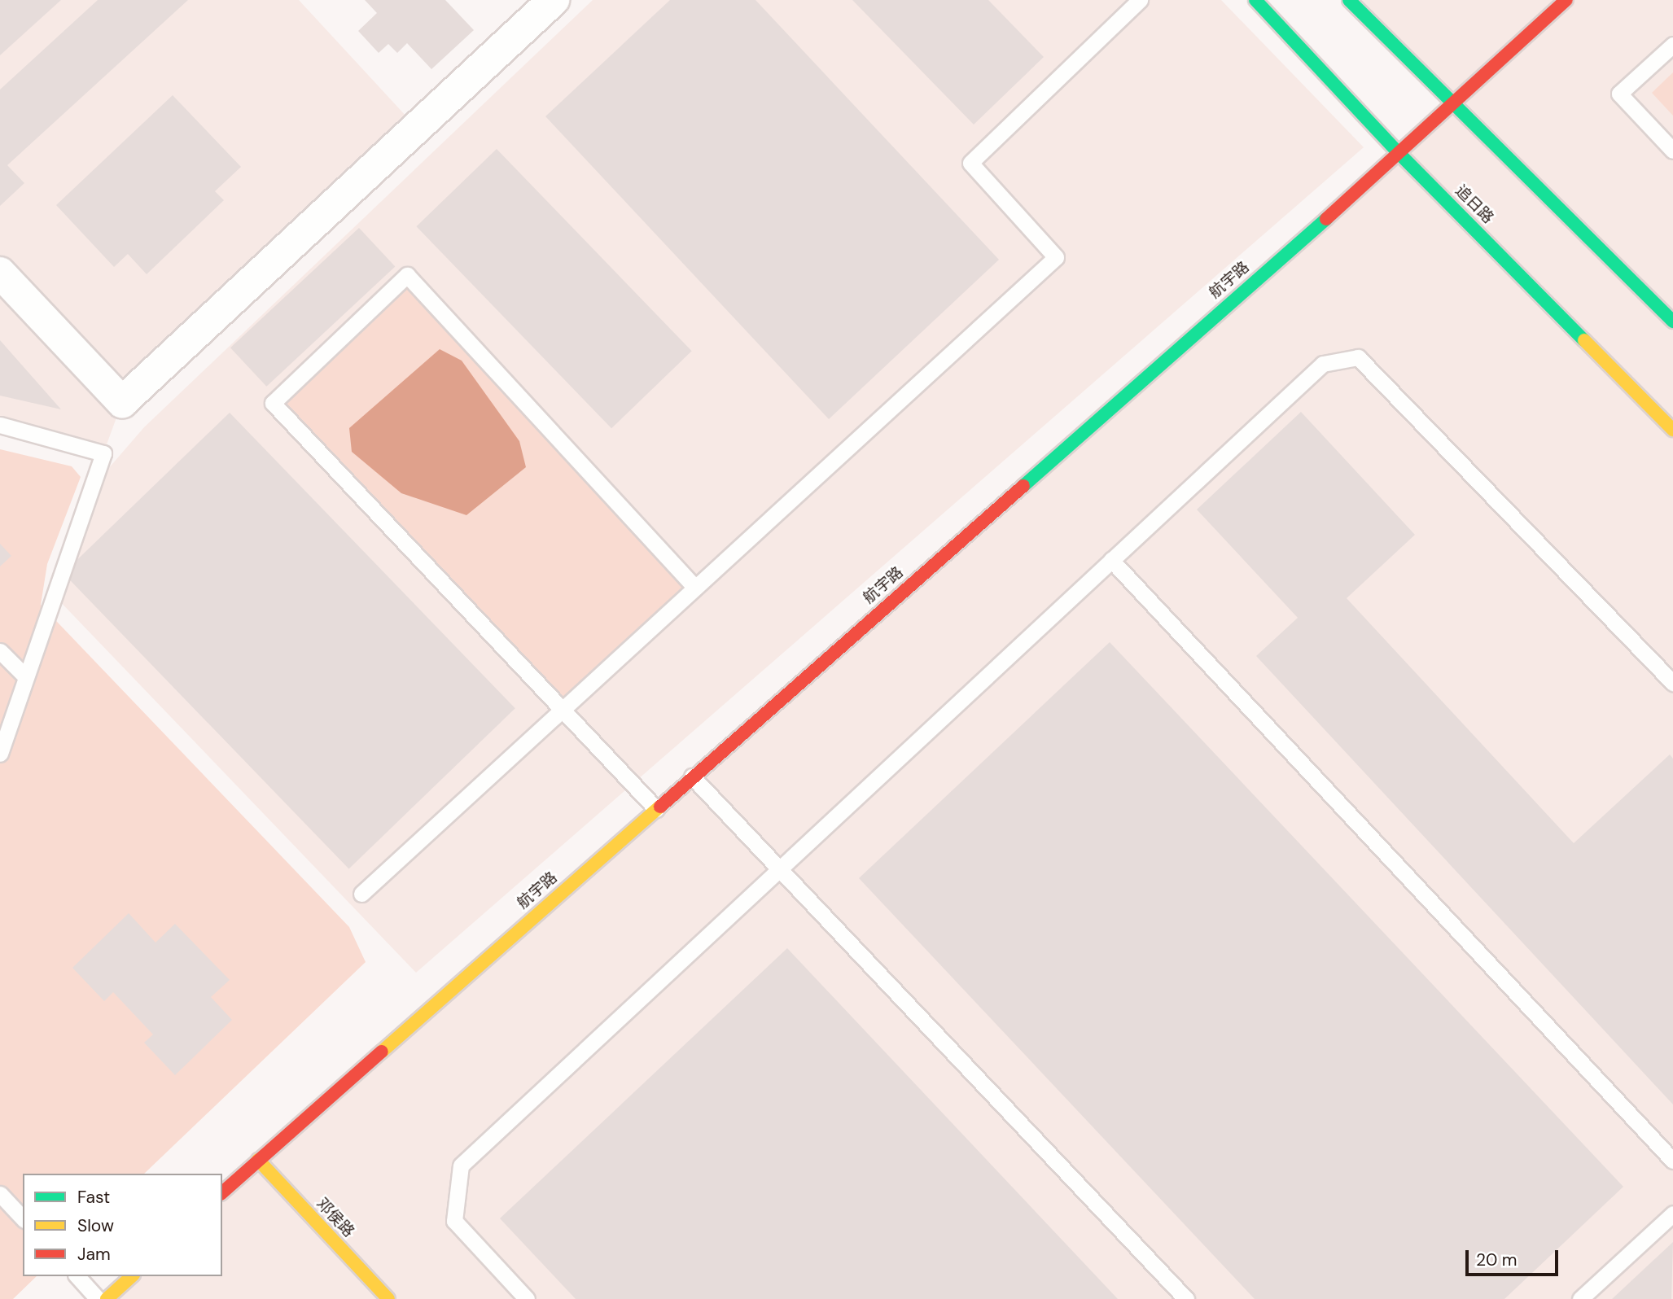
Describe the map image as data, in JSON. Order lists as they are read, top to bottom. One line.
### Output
{"streets":{"street":["追日路","航宇路","邓侯路"]},"crossings":[["追日路","航宇路"],["航宇路","邓侯路"]],"legend":["Fast","Slow","Jam"],"scale_bar":"20 m"}
